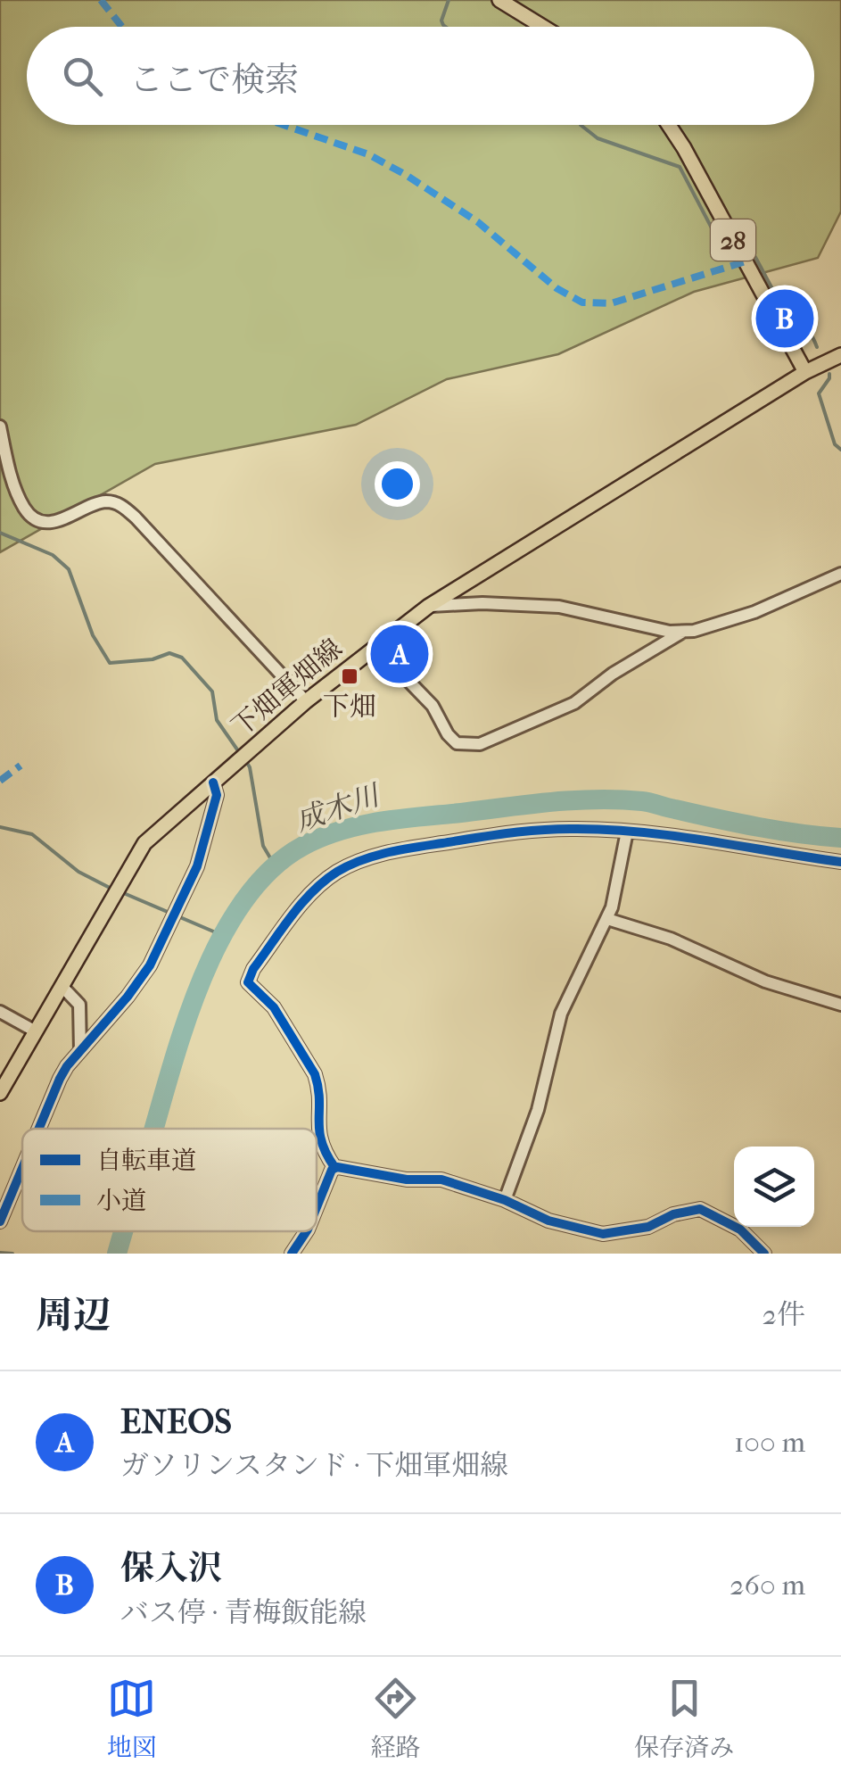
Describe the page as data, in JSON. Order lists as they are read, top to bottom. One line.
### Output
{"streets":{"main road":["28","下畑軍畑線"]},"crossings":[["28","下畑軍畑線"]],"water":["成木川"],"places":{"transit":["下畑"]},"legend":["自転車道","小道"],"page":{"search":"ここで検索","pins":["B","A"],"heading":["周辺","2件"],"list":[{"mark":"A","name":"ENEOS","note":"ガソリンスタンド · 下畑軍畑線","value":"100 m"},{"mark":"B","name":"保入沢","note":"バス停 · 青梅飯能線","value":"260 m"}],"nav":["地図","経路","保存済み"]}}
